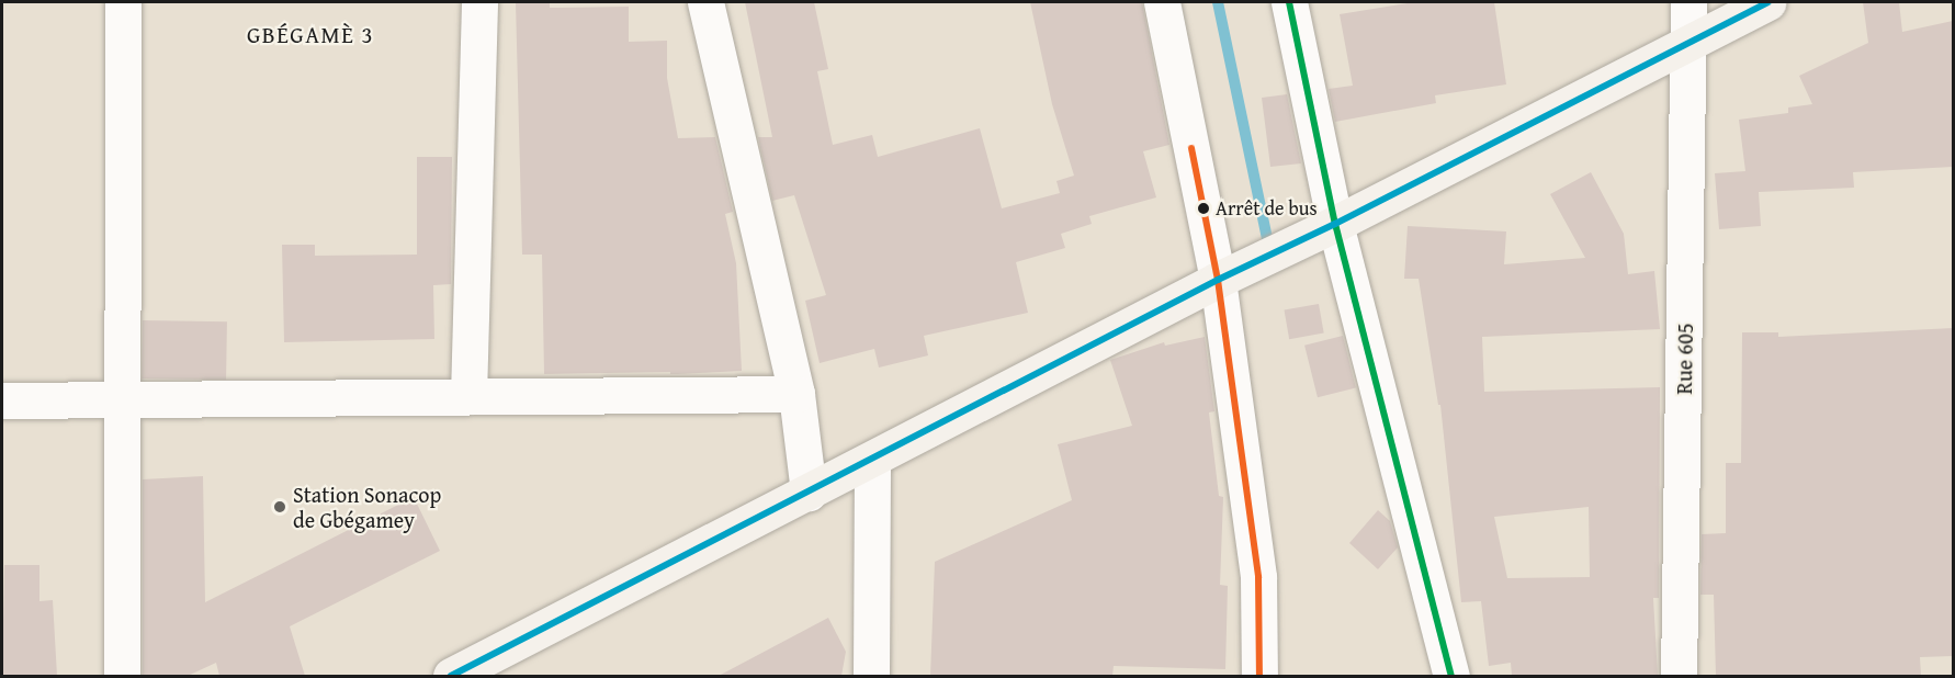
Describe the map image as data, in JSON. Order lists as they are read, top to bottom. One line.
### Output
{"streets":{"street":["Rue 605"]},"districts":["GBÉGAMÈ 3"],"places":["Arrêt de bus","Station Sonacop de Gbégamey"]}
